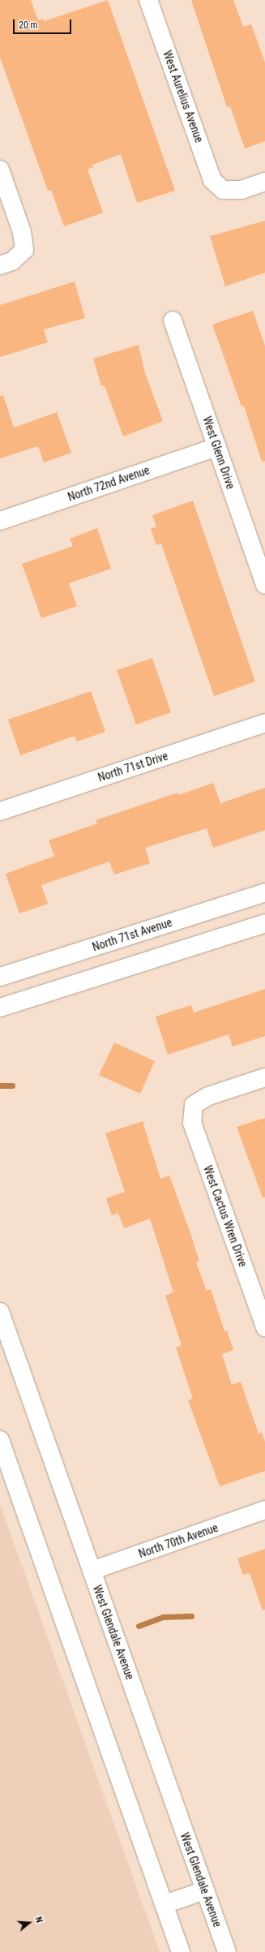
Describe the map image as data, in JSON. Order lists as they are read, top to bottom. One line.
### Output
{"streets":{"street":["West Aurelius Avenue","West Glenn Drive","North 72nd Avenue","North 71st Drive","North 71st Avenue","West Cactus Wren Drive","North 70th Avenue","West Glendale Avenue"]},"crossings":[["West Glenn Drive","North 72nd Avenue"],["North 70th Avenue","West Glendale Avenue"]],"scale_bar":"20 m","north":"right"}
